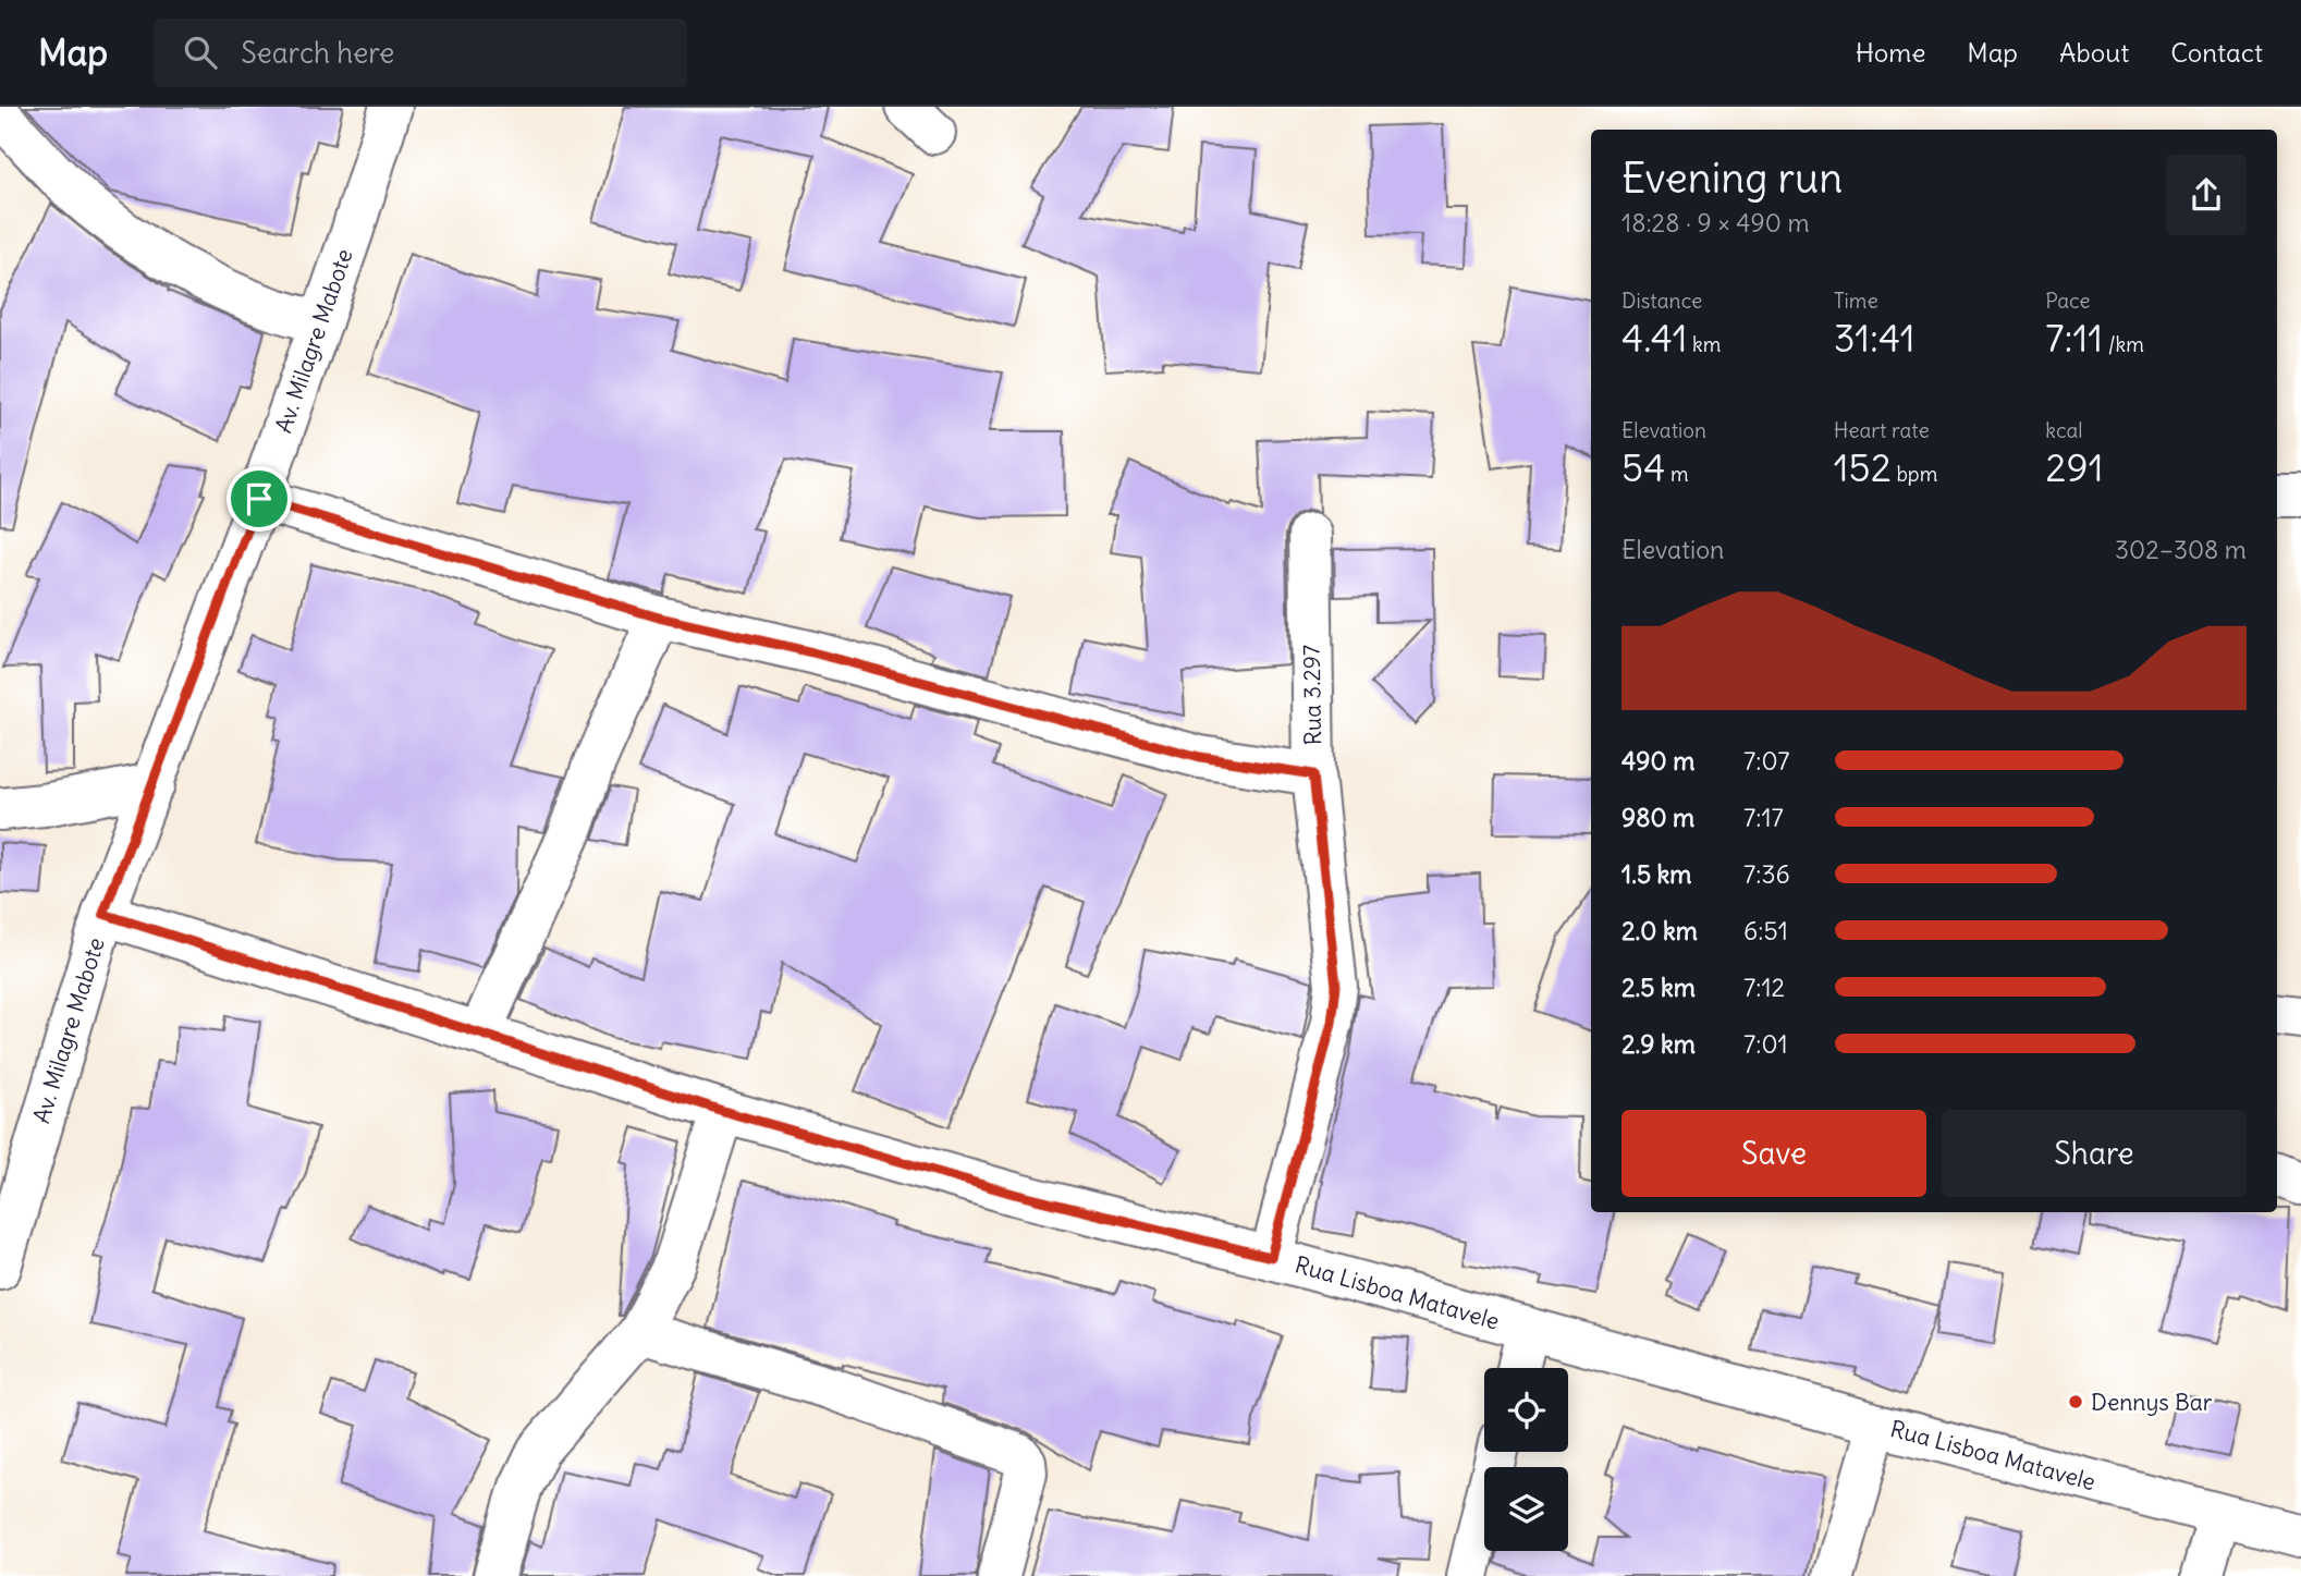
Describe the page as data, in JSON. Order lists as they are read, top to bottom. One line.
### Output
{"streets":{"street":["Av. Milagre Mabote","Rua 3.297","Rua Lisboa Matavele"]},"crossings":[["Av. Milagre Mabote","Rua Lisboa Matavele"],["Rua 3.297","Rua Lisboa Matavele"]],"places":["Dennys Bar"],"page":{"header":"Map","search":"Search here","nav":["Home","Map","About","Contact"],"heading":["Evening run","18:28 · 9 × 490 m"],"stats":[["Distance","4.41 km"],["Time","31:41"],["Pace","7:11 /km"],["Elevation","54 m"],["Heart rate","152 bpm"],["kcal","291"]],"chart":["Elevation","302–308 m"],"list":[{"name":"490 m","note":"7:07"},{"name":"980 m","note":"7:17"},{"name":"1.5 km","note":"7:36"},{"name":"2.0 km","note":"6:51"},{"name":"2.5 km","note":"7:12"},{"name":"2.9 km","note":"7:01"}],"buttons":["Save","Share"]}}
